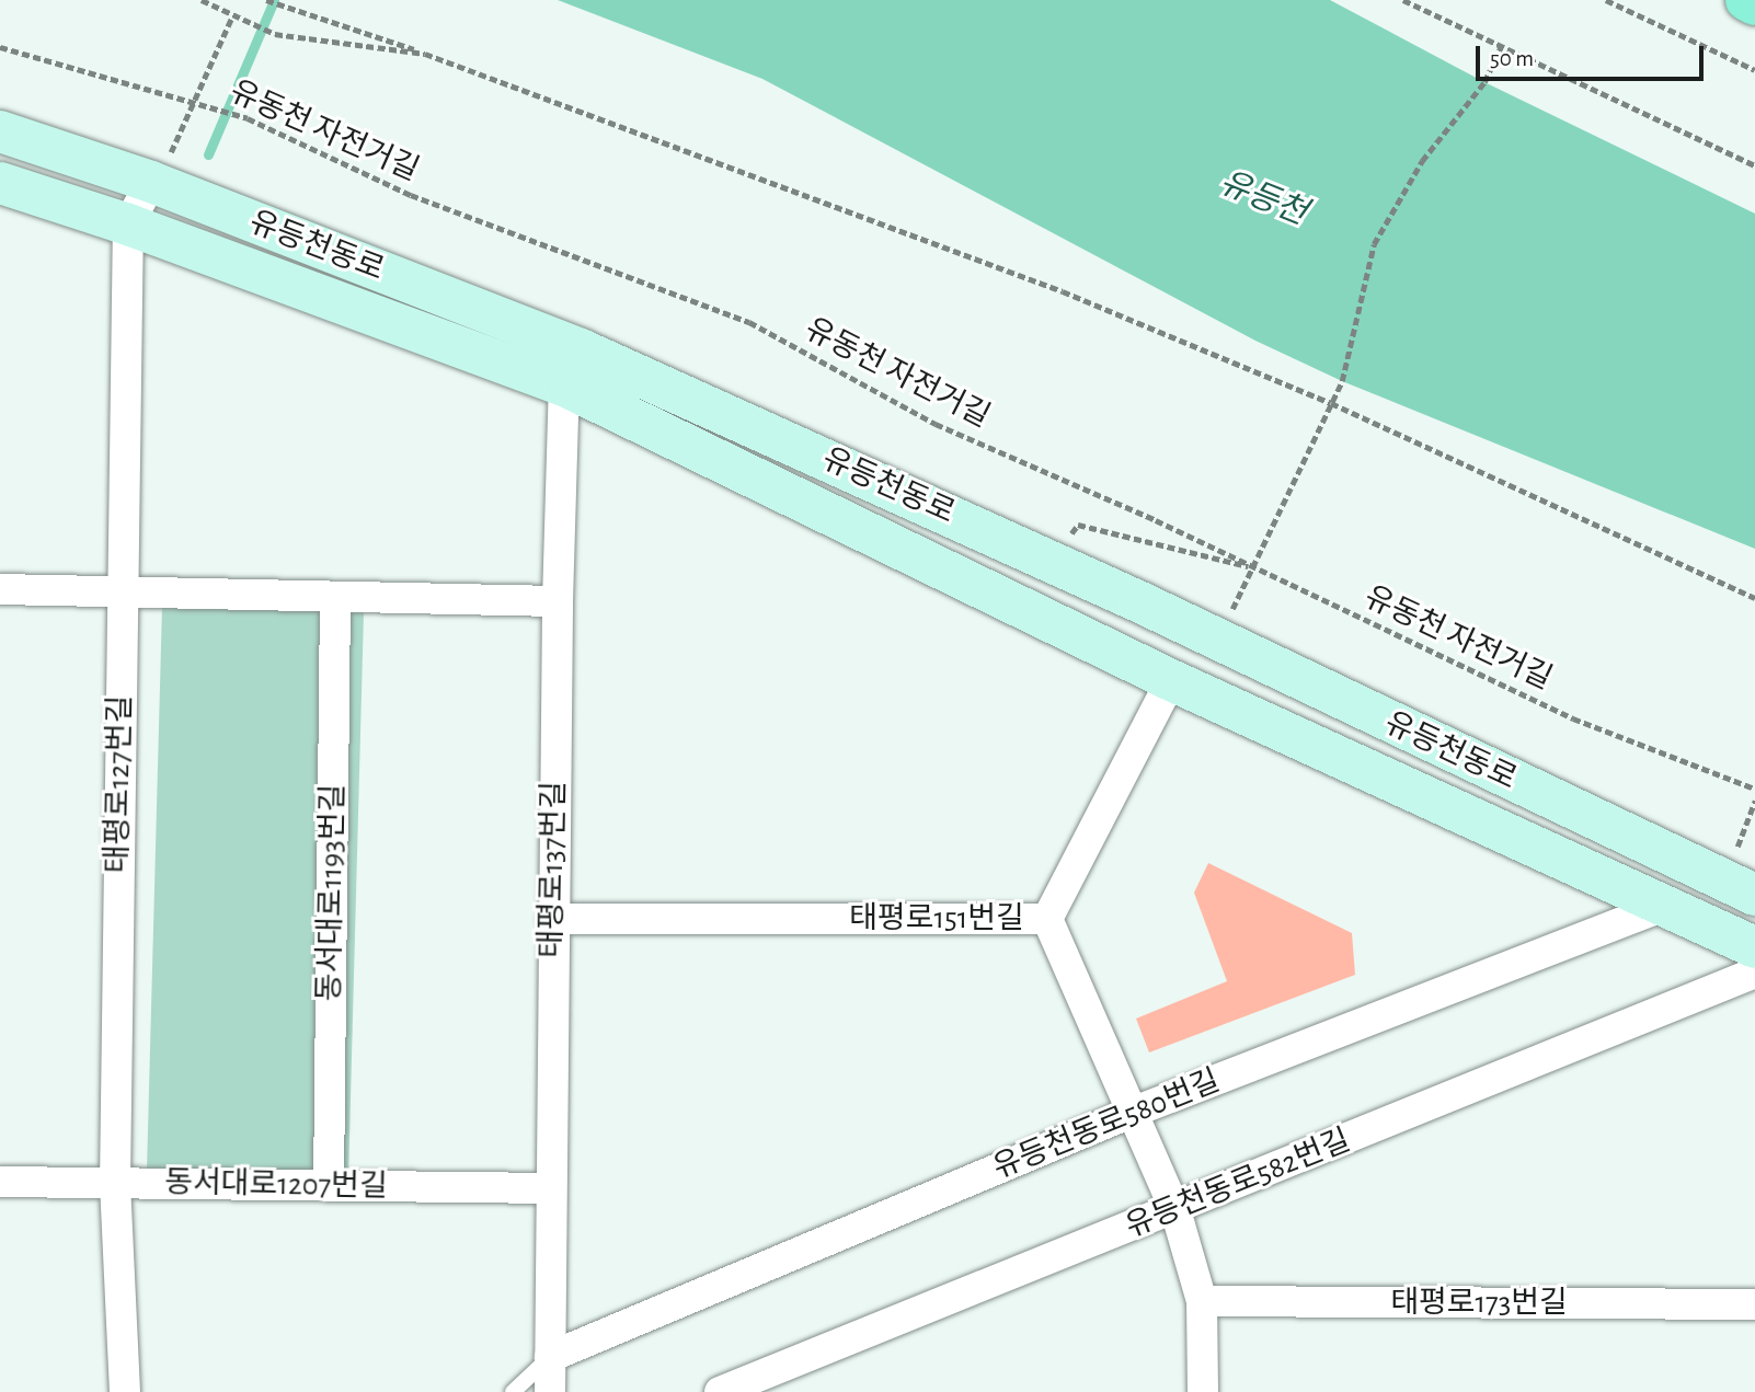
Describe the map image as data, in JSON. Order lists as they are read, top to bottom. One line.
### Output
{"streets":{"main road":["유등천동로"],"street":["태평로127번길","태평로137번길","동서대로1193번길","태평로151번길","유등천동로580번길","유등천동로582번길","동서대로1207번길","태평로173번길"],"path":["유동천 자전거길"]},"crossings":[["유등천동로","태평로127번길"],["유등천동로","태평로137번길"],["유등천동로","유등천동로580번길"],["태평로127번길","동서대로1207번길"],["태평로137번길","태평로151번길"],["태평로137번길","유등천동로580번길"],["태평로137번길","동서대로1207번길"],["동서대로1193번길","동서대로1207번길"],["태평로151번길","유등천동로580번길"],["태평로151번길","유등천동로582번길"],["태평로151번길","태평로173번길"]],"water":["유등천"],"scale_bar":"50 m"}
